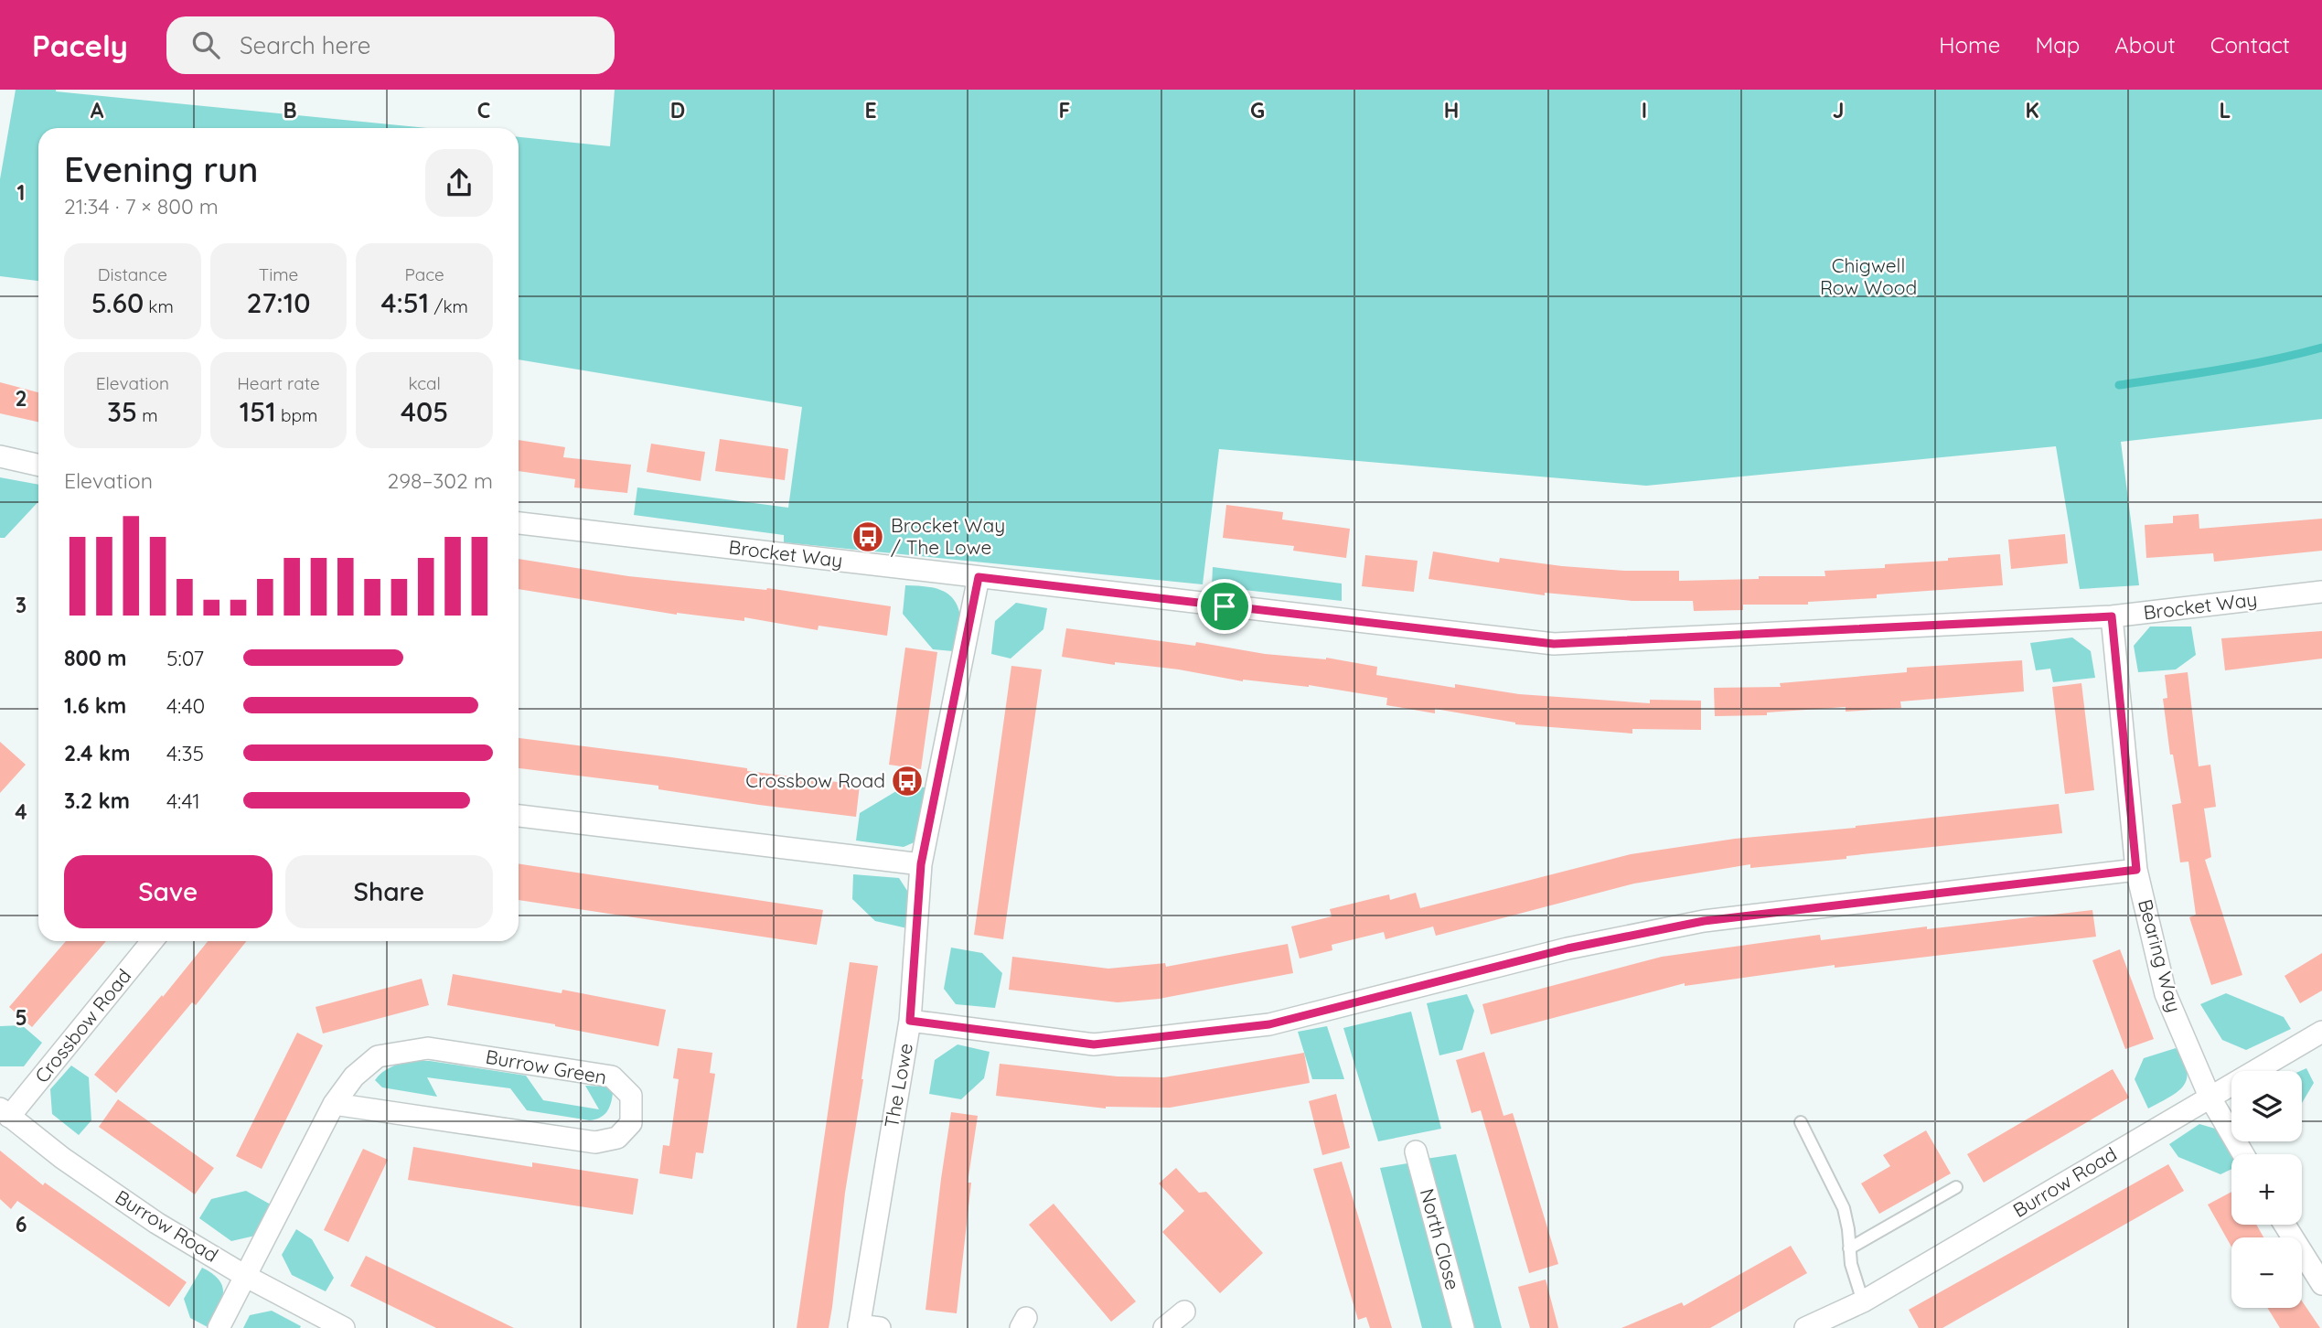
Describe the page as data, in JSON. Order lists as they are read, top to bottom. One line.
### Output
{"streets":{"street":["Brocket Way","Bearing Way","Crossbow Road","Burrow Green","The Lowe","Burrow Road","North Close"]},"crossings":[["Brocket Way","Bearing Way"],["Brocket Way","The Lowe"],["Bearing Way","Burrow Road"],["Crossbow Road","Burrow Road"],["Burrow Green","Burrow Road"]],"parks":["Chigwell Row Wood"],"places":{"bus stop":["Brocket Way / The Lowe","Crossbow Road"]},"page":{"header":"Pacely","search":"Search here","nav":["Home","Map","About","Contact"],"heading":["Evening run","21:34 · 7 × 800 m"],"stats":[["Distance","5.60 km"],["Time","27:10"],["Pace","4:51 /km"],["Elevation","35 m"],["Heart rate","151 bpm"],["kcal","405"]],"chart":["Elevation","298–302 m"],"list":[{"name":"800 m","note":"5:07"},{"name":"1.6 km","note":"4:40"},{"name":"2.4 km","note":"4:35"},{"name":"3.2 km","note":"4:41"}],"buttons":["Save","Share"],"map_buttons":["+","−"]},"grid":{"columns":["A","B","C","D","E","F","G","H","I","J","K","L"],"rows":["1","2","3","4","5","6"]}}
